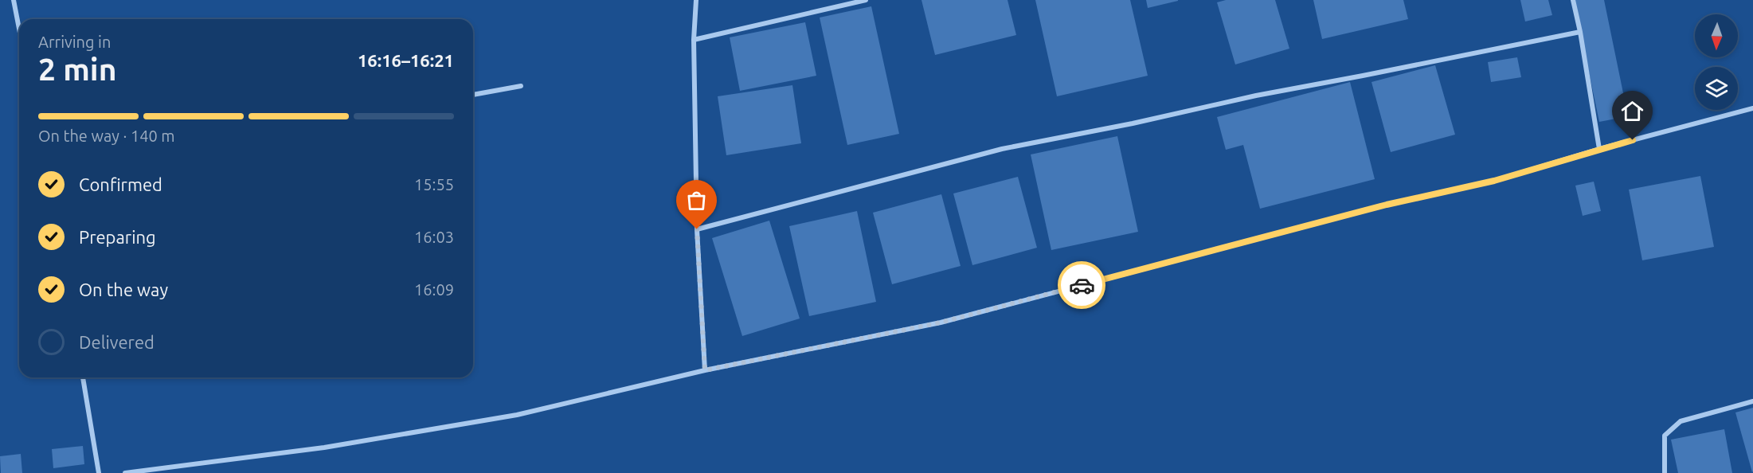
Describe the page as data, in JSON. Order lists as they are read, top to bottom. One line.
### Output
{"north":"bottom","page":{"heading":["2 min","Arriving in","16:16–16:21"],"bar":"On the way · 140 m","list":[["Confirmed","15:55"],["Preparing","16:03"],["On the way","16:09"],"Delivered"]}}
